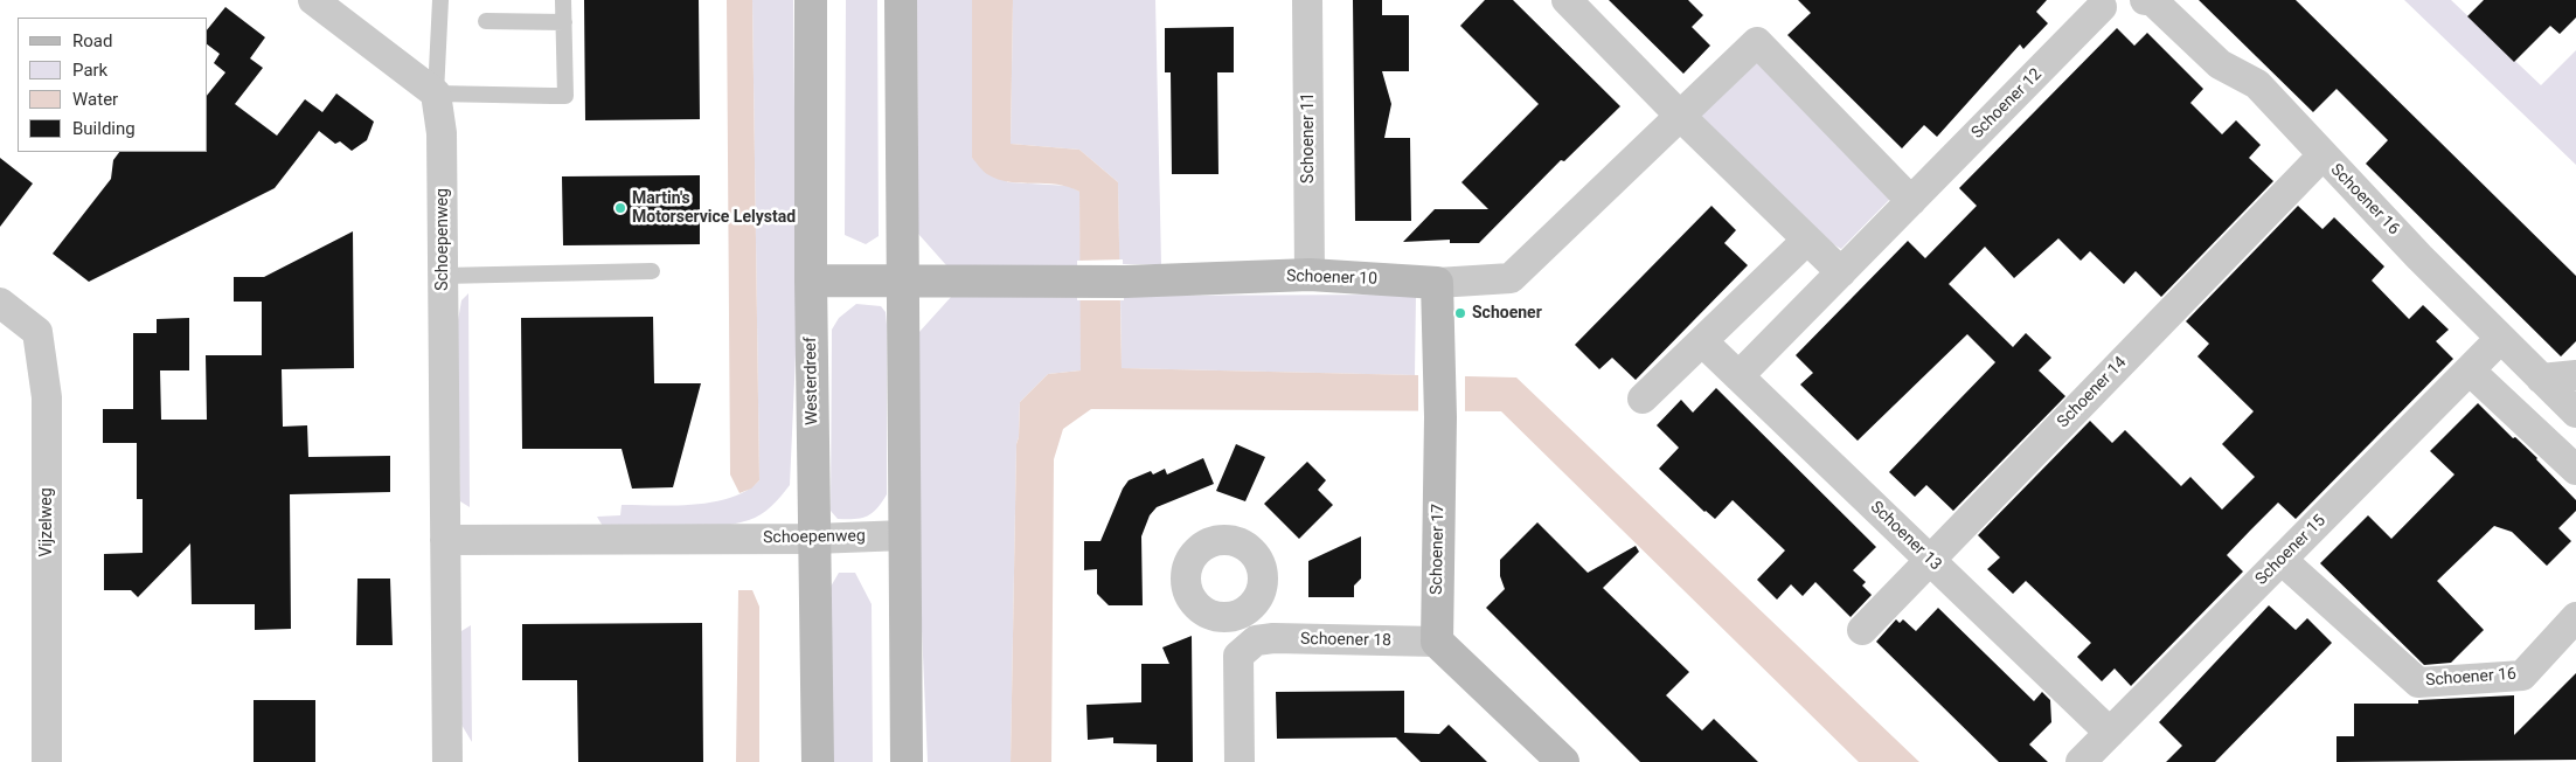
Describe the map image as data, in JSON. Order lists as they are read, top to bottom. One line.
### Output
{"streets":{"main road":["Schoener 10","Westerdreef","Schoener 17"],"street":["Schoener 12","Schoener 11","Schoener 16","Schoepenweg","Schoener 14","Vijzelweg","Schoener 13","Schoener 15","Schoener 18"]},"crossings":[["Schoener 12","Schoener 10"],["Schoener 12","Schoener 13"],["Schoener 11","Schoener 10"],["Schoener 16","Schoener 14"],["Schoener 16","Schoener 15"],["Schoepenweg","Westerdreef"],["Schoener 10","Westerdreef"],["Schoener 10","Schoener 17"],["Schoener 14","Schoener 13"],["Schoener 13","Schoener 15"],["Schoener 17","Schoener 18"]],"places":["Martin's Motorservice Lelystad","Schoener"],"legend":["Road","Park","Water","Building"]}
